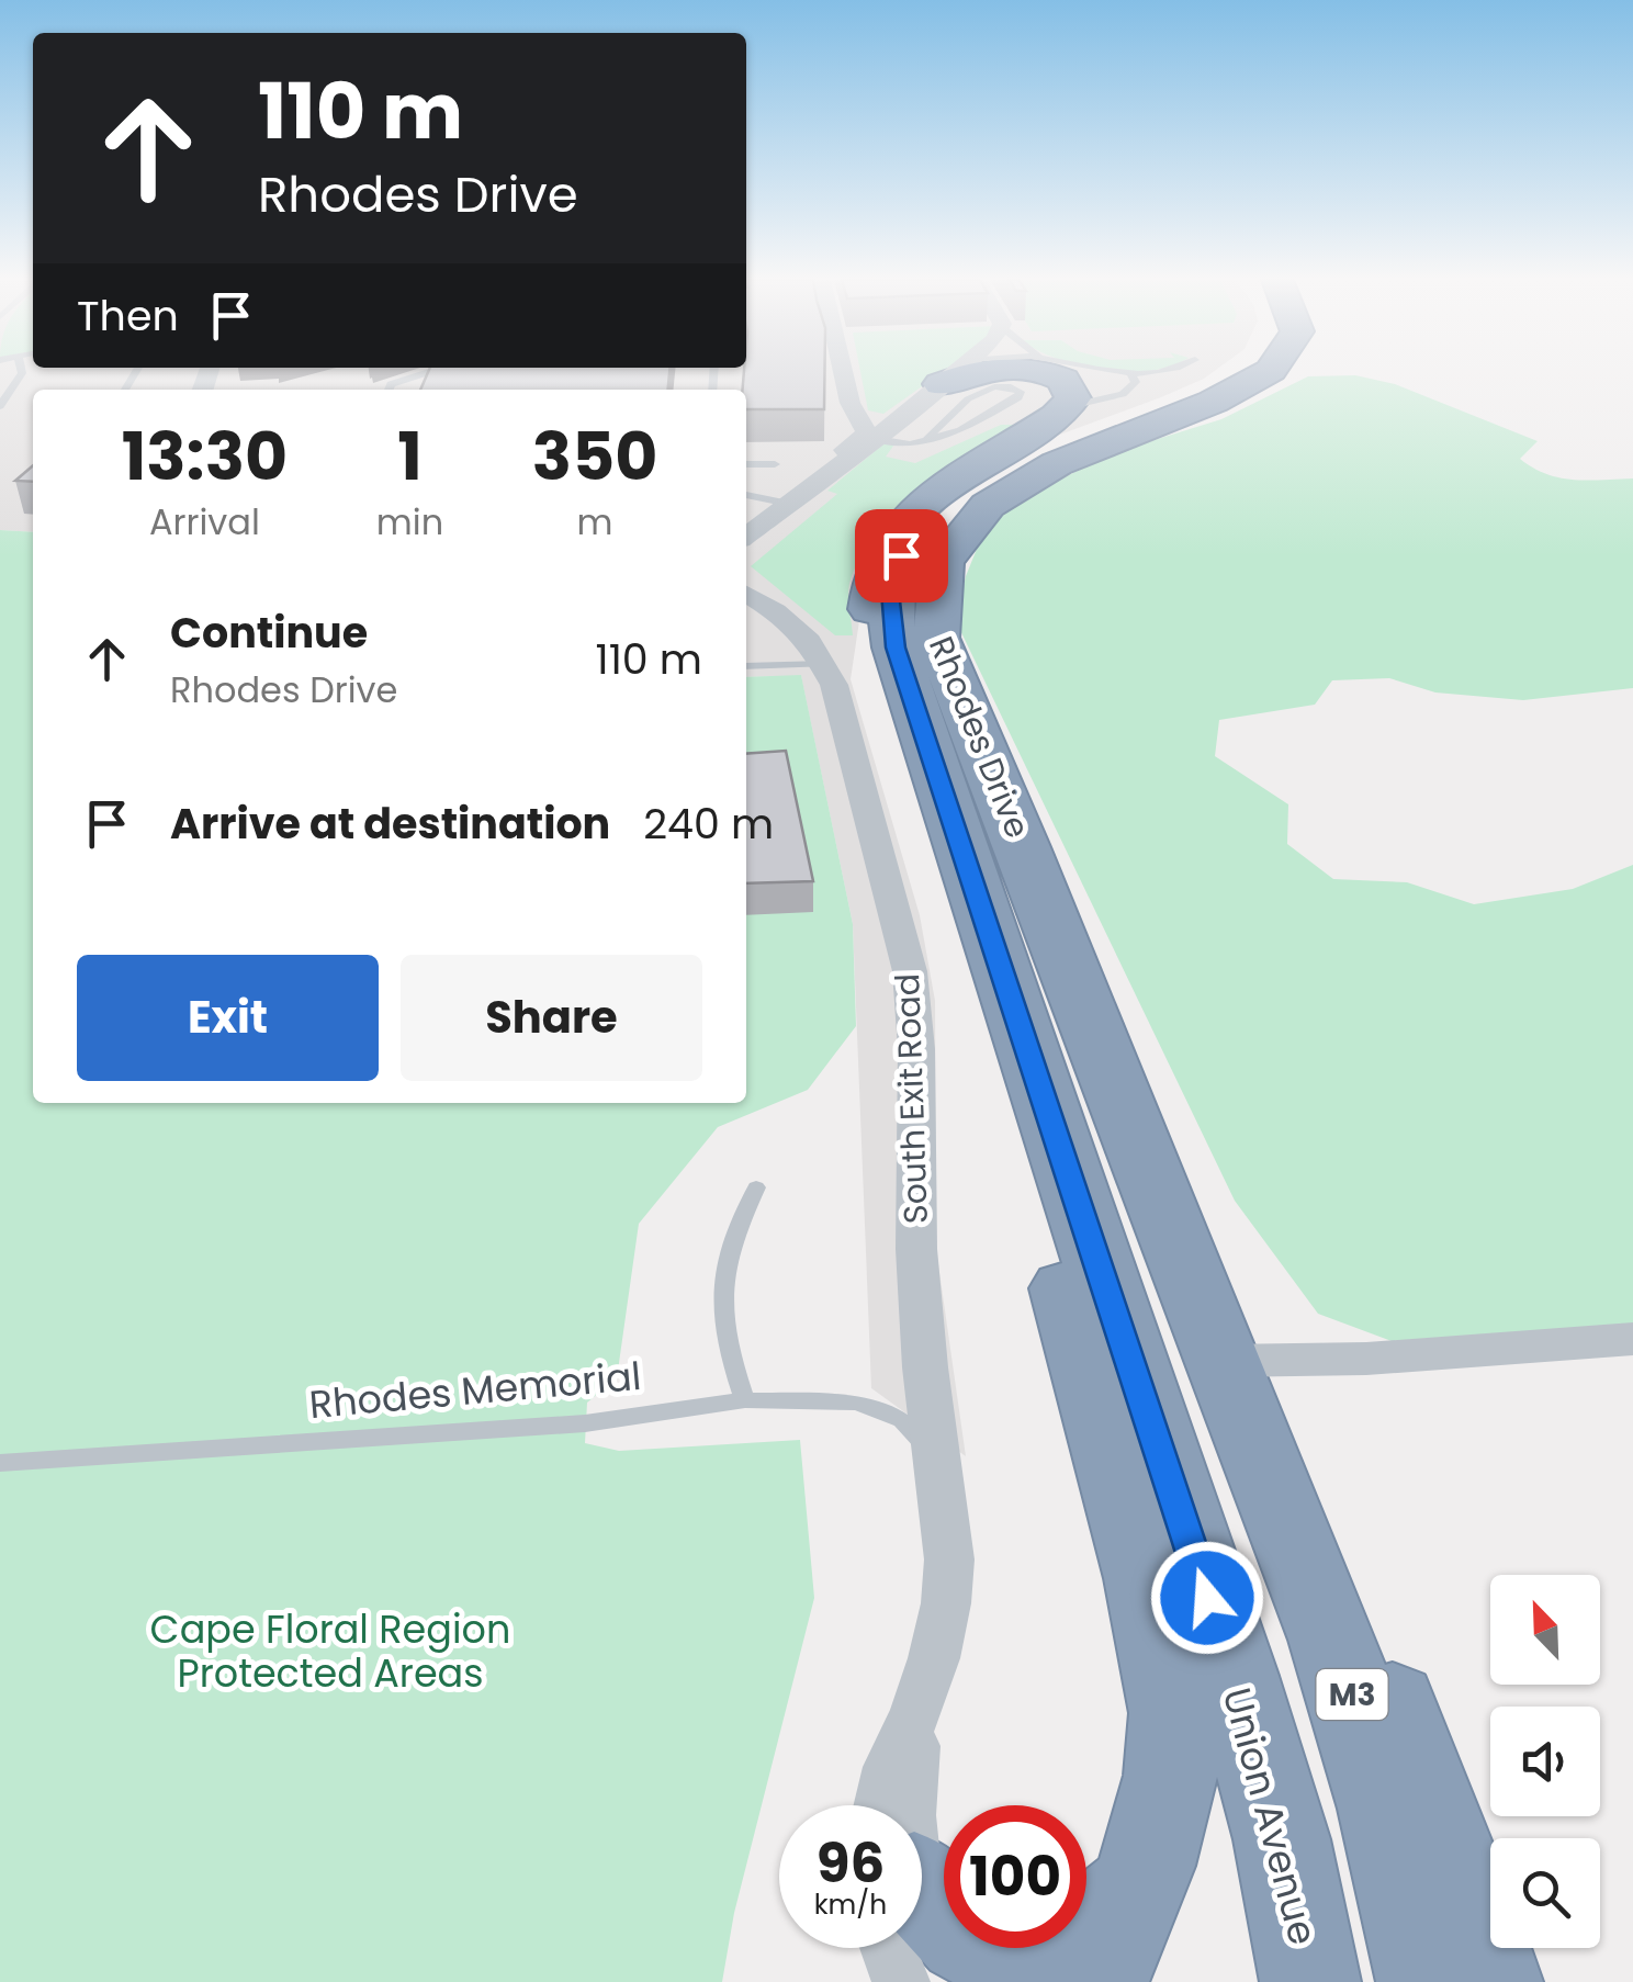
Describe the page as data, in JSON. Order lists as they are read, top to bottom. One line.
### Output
{"streets":{"highway":["Rhodes Drive","M3","Union Avenue"],"street":["South Exit Road"],"lane":["Rhodes Memorial"]},"crossings":[["Rhodes Drive","M3"],["Rhodes Drive","Union Avenue"],["South Exit Road","Rhodes Memorial"]],"parks":["Cape Floral Region Protected Areas"],"north":"top left","page":{"turn":["110 m","Rhodes Drive"],"then":"Then","eta":["13:30","Arrival","1","min","350","m"],"list":[{"name":"Continue","note":"Rhodes Drive","value":"110 m"},{"name":"Arrive at destination","value":"240 m"}],"buttons":["Exit","Share"],"speed":"96 km/h","limit":"100"}}
